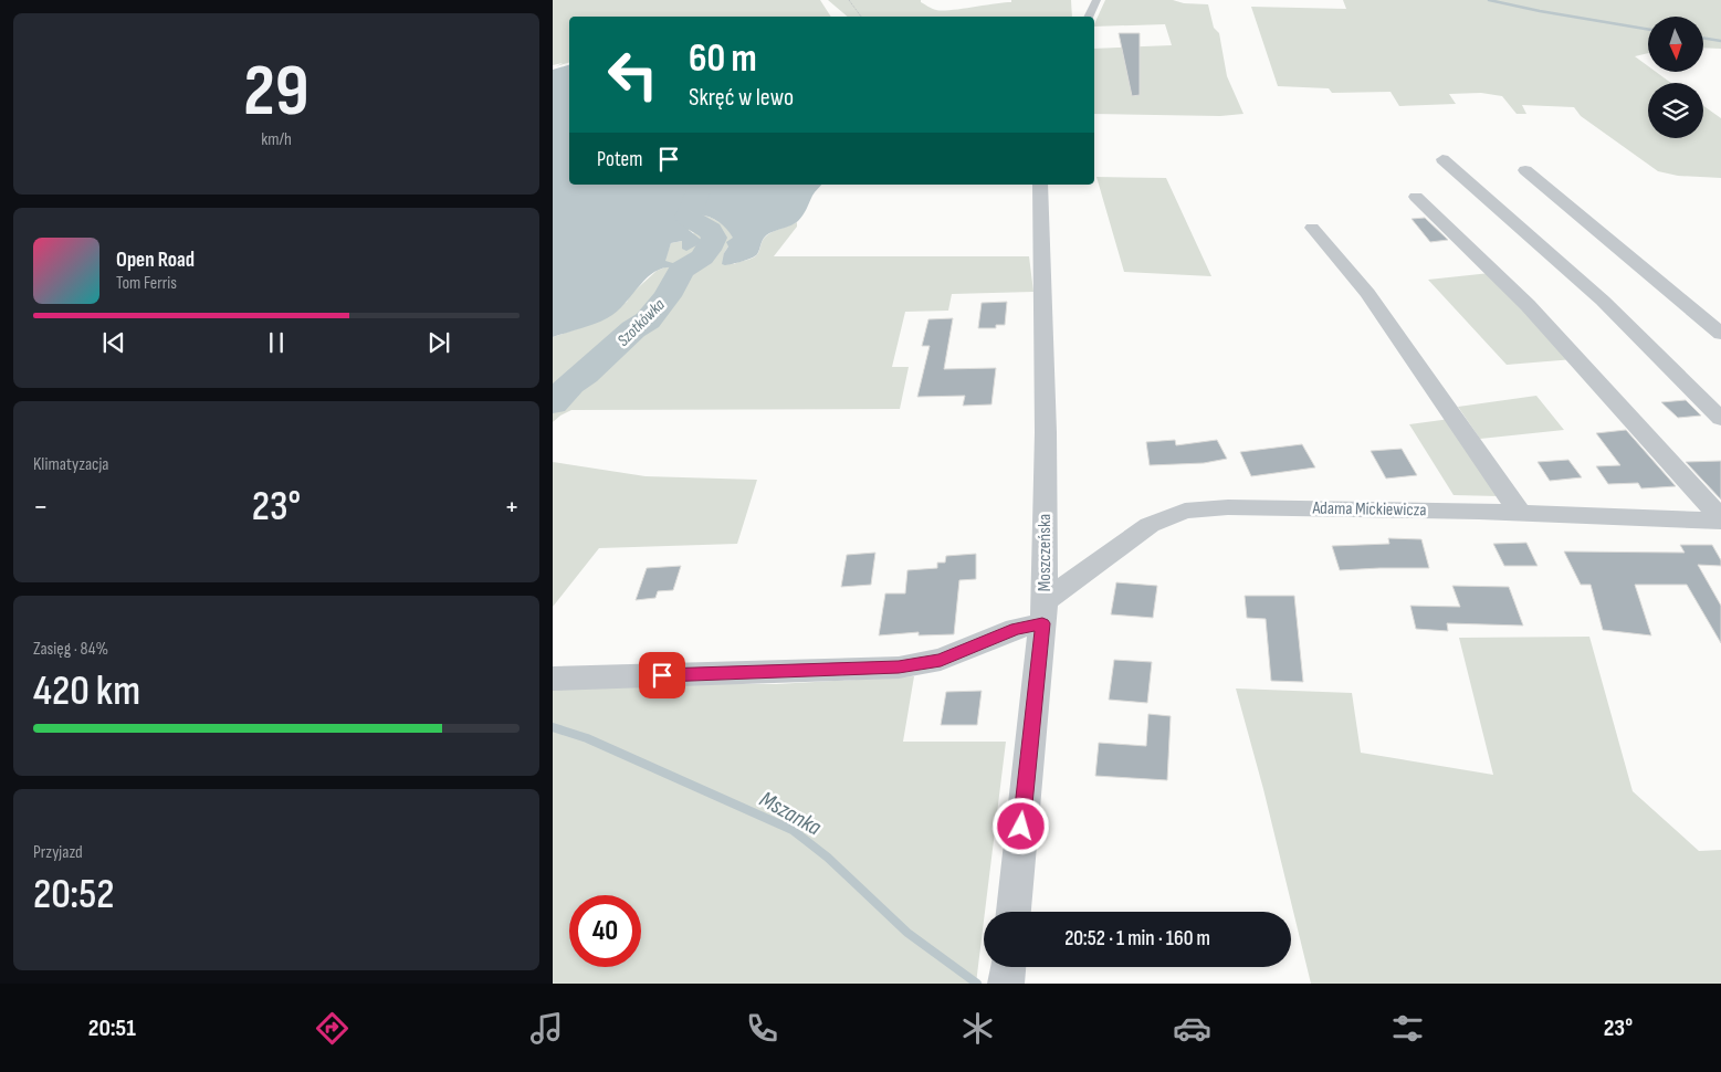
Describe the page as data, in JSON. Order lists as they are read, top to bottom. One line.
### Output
{"streets":{"street":["Adama Mickiewicza","Moszczeńska"]},"crossings":[["Adama Mickiewicza","Moszczeńska"]],"water":["Szotkówka","Mszanka"],"north":"bottom","page":{"tile":[["29","km/h"],"Klimatyzacja",["Zasięg · 84%","420 km"],["Przyjazd","20:52"]],"turn":["60 m","Skręć w lewo"],"then":"Potem","song":["Open Road","Tom Ferris"],"heat":["−","23°","+"],"limit":"40","trip":"20:52 · 1 min · 160 m","tabs":["20:51","23°"]}}
